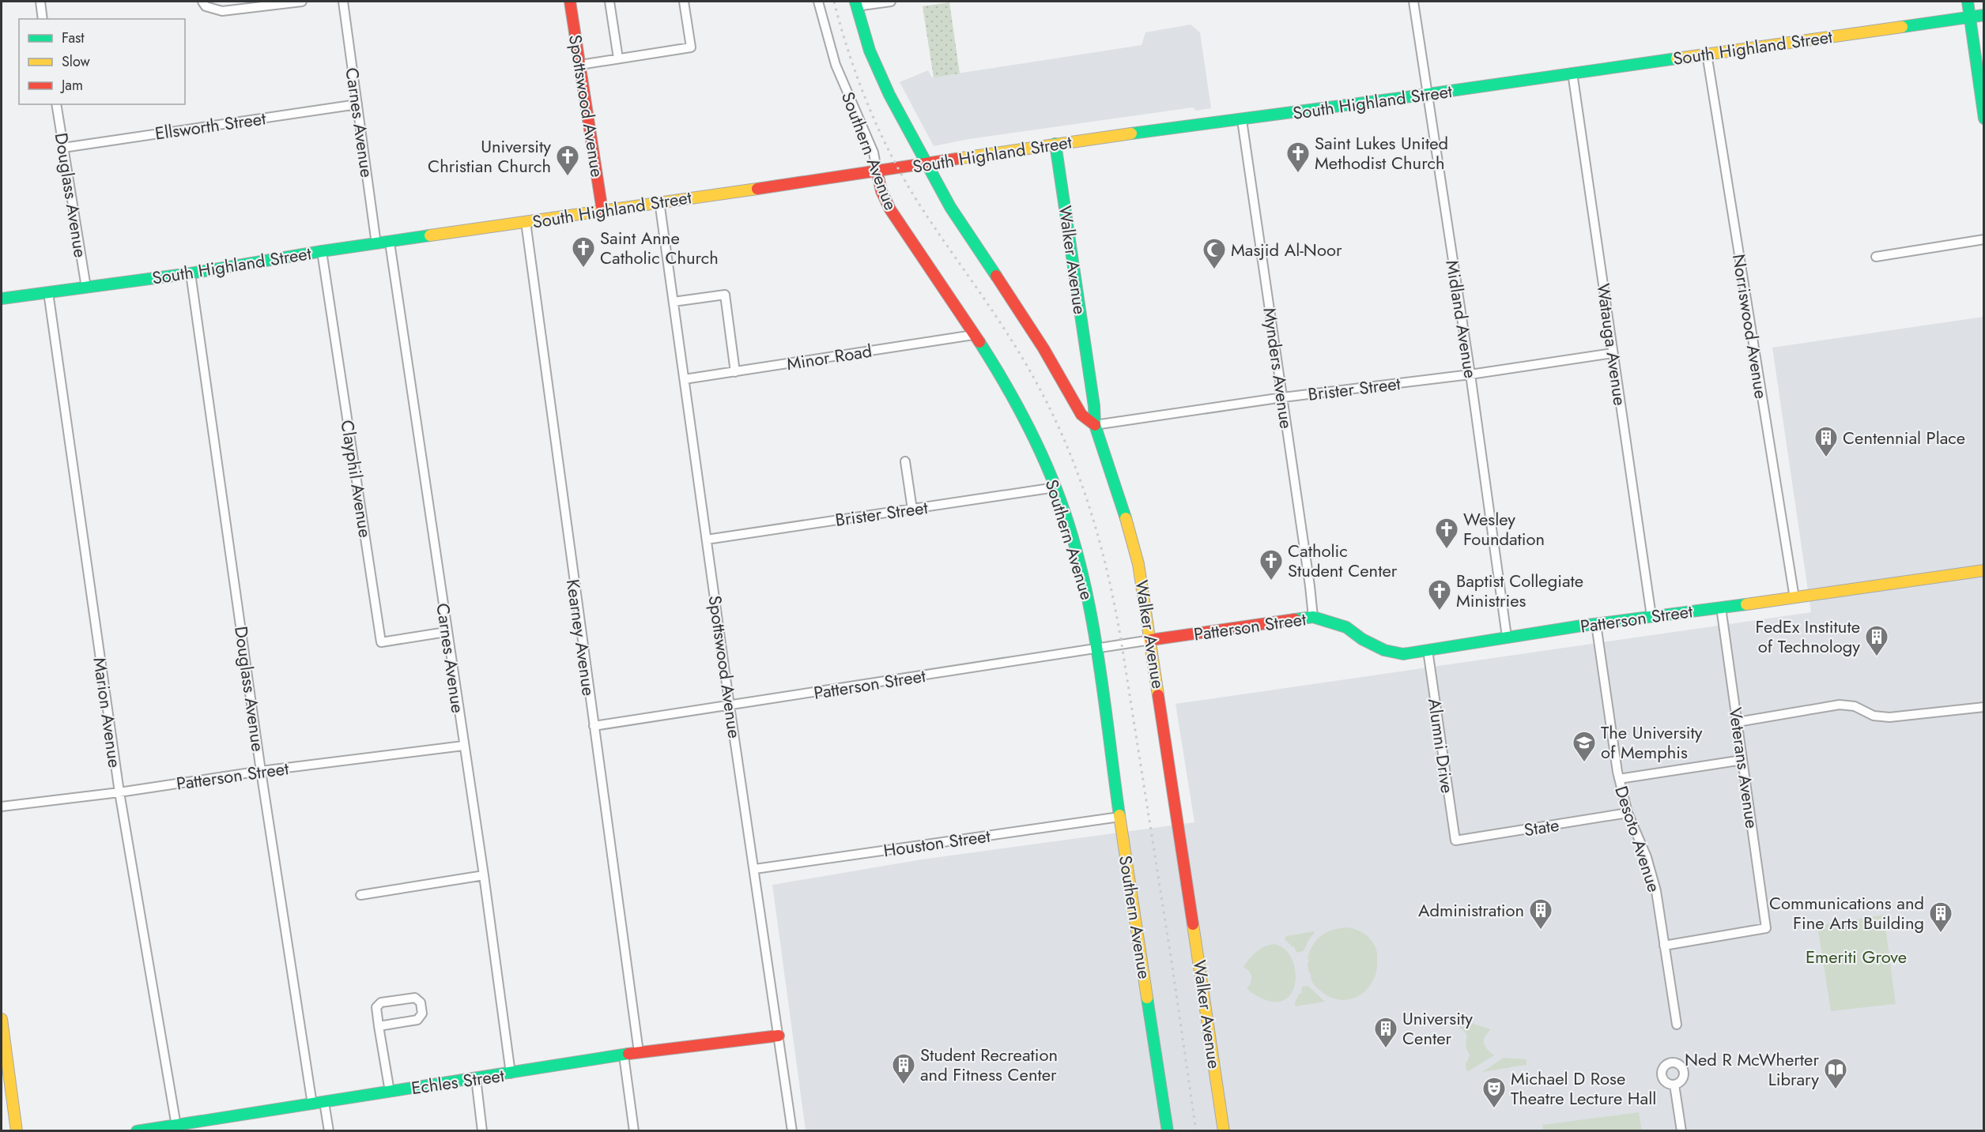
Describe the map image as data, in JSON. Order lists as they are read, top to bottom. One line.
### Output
{"streets":{"street":["South Highland Street","Spottswood Avenue","Carnes Avenue","Ellsworth Street","Southern Avenue","Douglass Avenue","Walker Avenue","Midland Avenue","Norriswood Avenue","Watauga Avenue","Minor Road","Mynders Avenue","Brister Street","Clayphil Avenue","Patterson Street","Kearney Avenue","Marion Avenue","Alumni Drive","Veterans Avenue","State","Desoto Avenue","Houston Street","Echles Street"]},"crossings":[["South Highland Street","Spottswood Avenue"],["South Highland Street","Carnes Avenue"],["South Highland Street","Southern Avenue"],["South Highland Street","Douglass Avenue"],["South Highland Street","Walker Avenue"],["South Highland Street","Midland Avenue"],["South Highland Street","Norriswood Avenue"],["South Highland Street","Watauga Avenue"],["South Highland Street","Mynders Avenue"],["South Highland Street","Clayphil Avenue"],["South Highland Street","Kearney Avenue"],["South Highland Street","Marion Avenue"],["Spottswood Avenue","Minor Road"],["Spottswood Avenue","Brister Street"],["Spottswood Avenue","Patterson Street"],["Spottswood Avenue","Houston Street"],["Spottswood Avenue","Echles Street"],["Carnes Avenue","Ellsworth Street"],["Carnes Avenue","Clayphil Avenue"],["Carnes Avenue","Patterson Street"],["Carnes Avenue","Echles Street"],["Ellsworth Street","Douglass Avenue"],["Southern Avenue","Minor Road"],["Southern Avenue","Brister Street"],["Southern Avenue","Patterson Street"],["Southern Avenue","Houston Street"],["Douglass Avenue","Patterson Street"],["Douglass Avenue","Echles Street"],["Walker Avenue","Brister Street"],["Walker Avenue","Patterson Street"],["Midland Avenue","Brister Street"],["Midland Avenue","Patterson Street"],["Norriswood Avenue","Patterson Street"],["Watauga Avenue","Brister Street"],["Watauga Avenue","Patterson Street"],["Mynders Avenue","Brister Street"],["Mynders Avenue","Patterson Street"],["Patterson Street","Kearney Avenue"],["Patterson Street","Marion Avenue"],["Patterson Street","Alumni Drive"],["Patterson Street","Veterans Avenue"],["Patterson Street","Desoto Avenue"],["Kearney Avenue","Echles Street"],["Marion Avenue","Echles Street"],["Alumni Drive","State"],["Veterans Avenue","Desoto Avenue"],["State","Desoto Avenue"]],"parks":["Emeriti Grove"],"places":{"church":["Saint Lukes United Methodist Church","University Christian Church","Saint Anne Catholic Church","Wesley Foundation","Catholic Student Center","Baptist Collegiate Ministries"],"mosque":["Masjid Al-Noor"],"building":["Centennial Place","FedEx Institute of Technology","Administration","Communications and Fine Arts Building","University Center","Student Recreation and Fitness Center"],"school or university":["The University of Memphis"],"library":["Ned R McWherter Library"],"theatre":["Michael D Rose Theatre Lecture Hall"]},"legend":["Fast","Slow","Jam"]}
